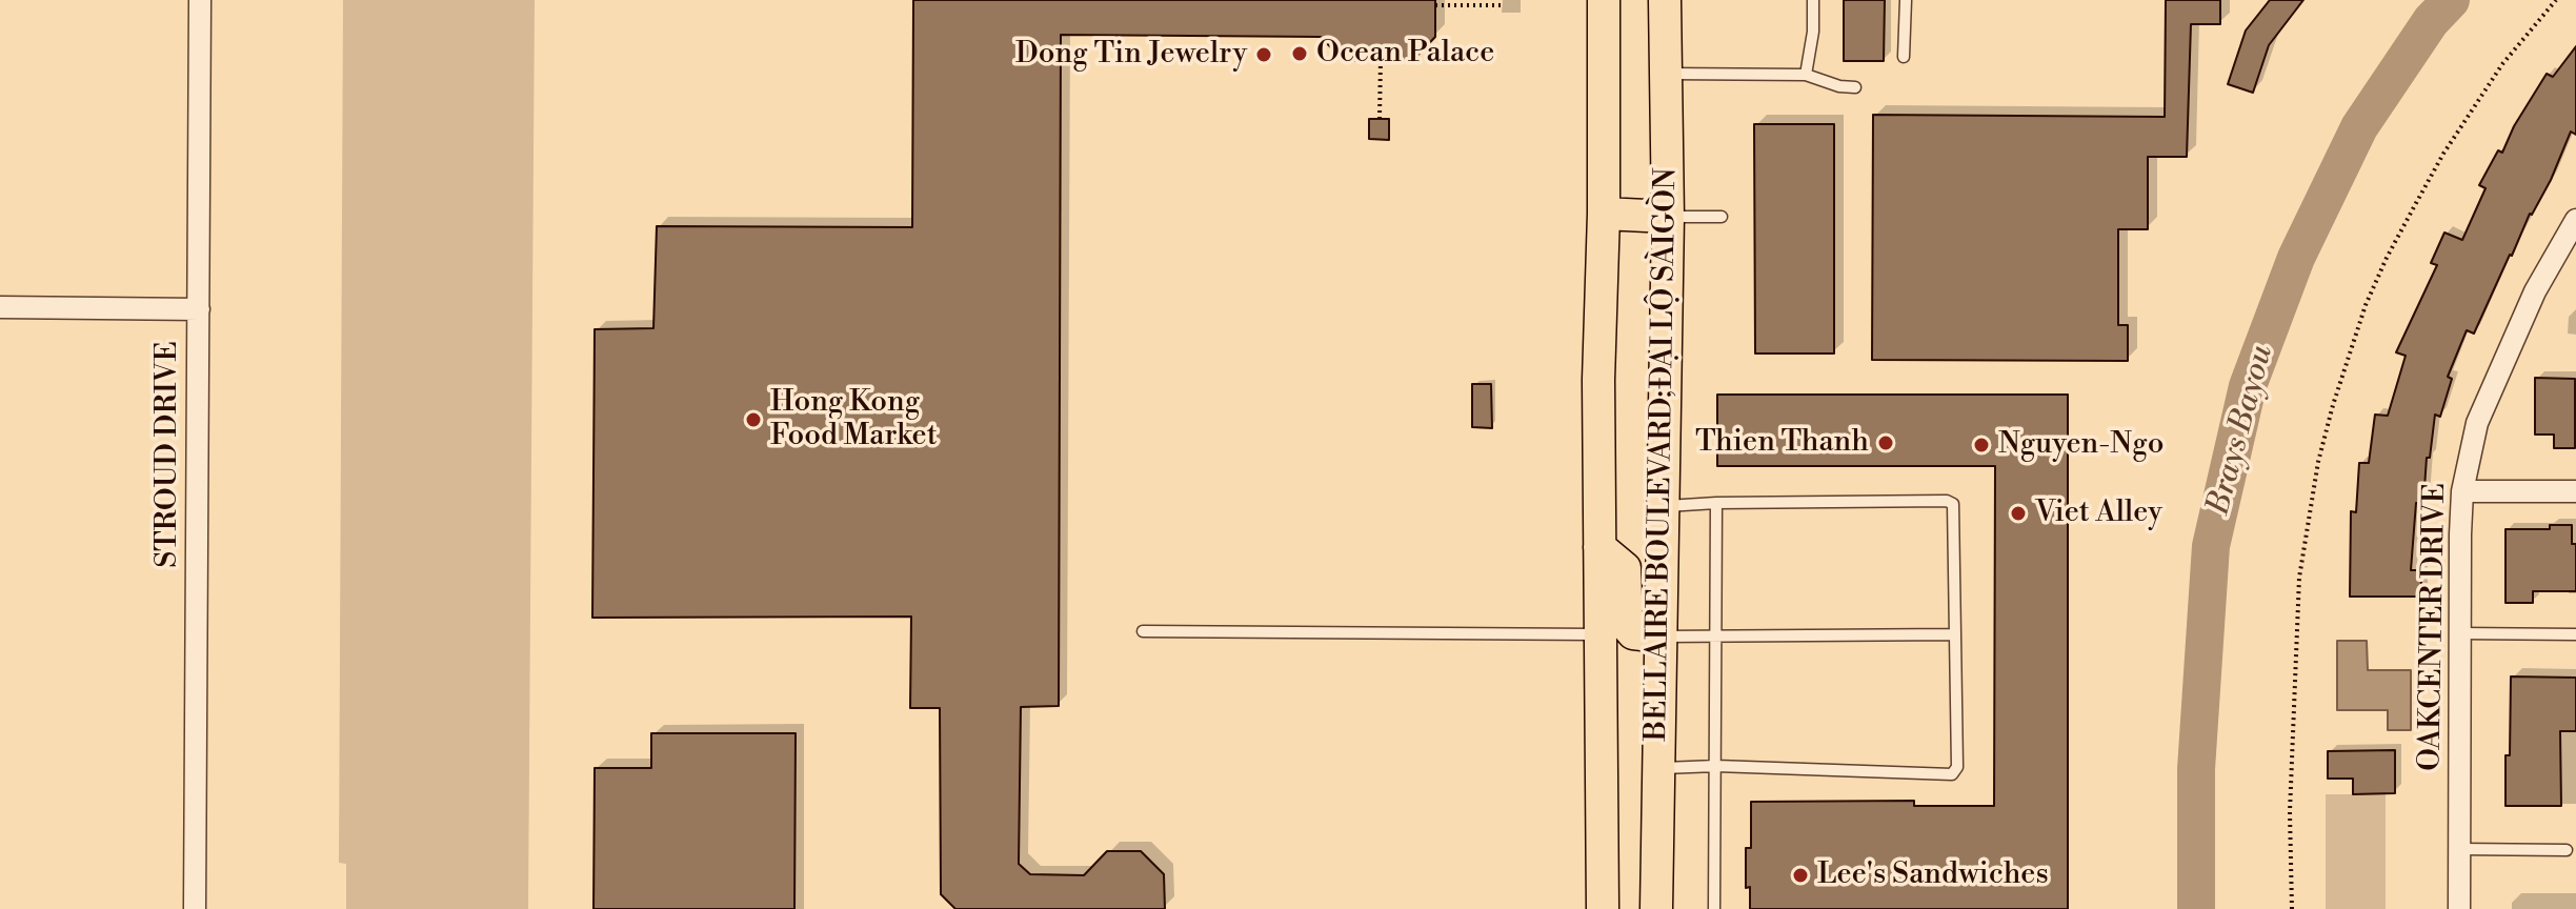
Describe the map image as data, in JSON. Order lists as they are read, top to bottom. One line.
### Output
{"streets":{"main road":["BELLAIRE BOULEVARD;ĐẠI LỘ SÀIGÒN"],"street":["STROUD DRIVE","OAKCENTER DRIVE"]},"water":["Brays Bayou"],"places":["Ocean Palace","Dong Tin Jewelry","Hong Kong Food Market","Thien Thanh","Nguyen-Ngo","Viet Alley","Lee's Sandwiches"]}
